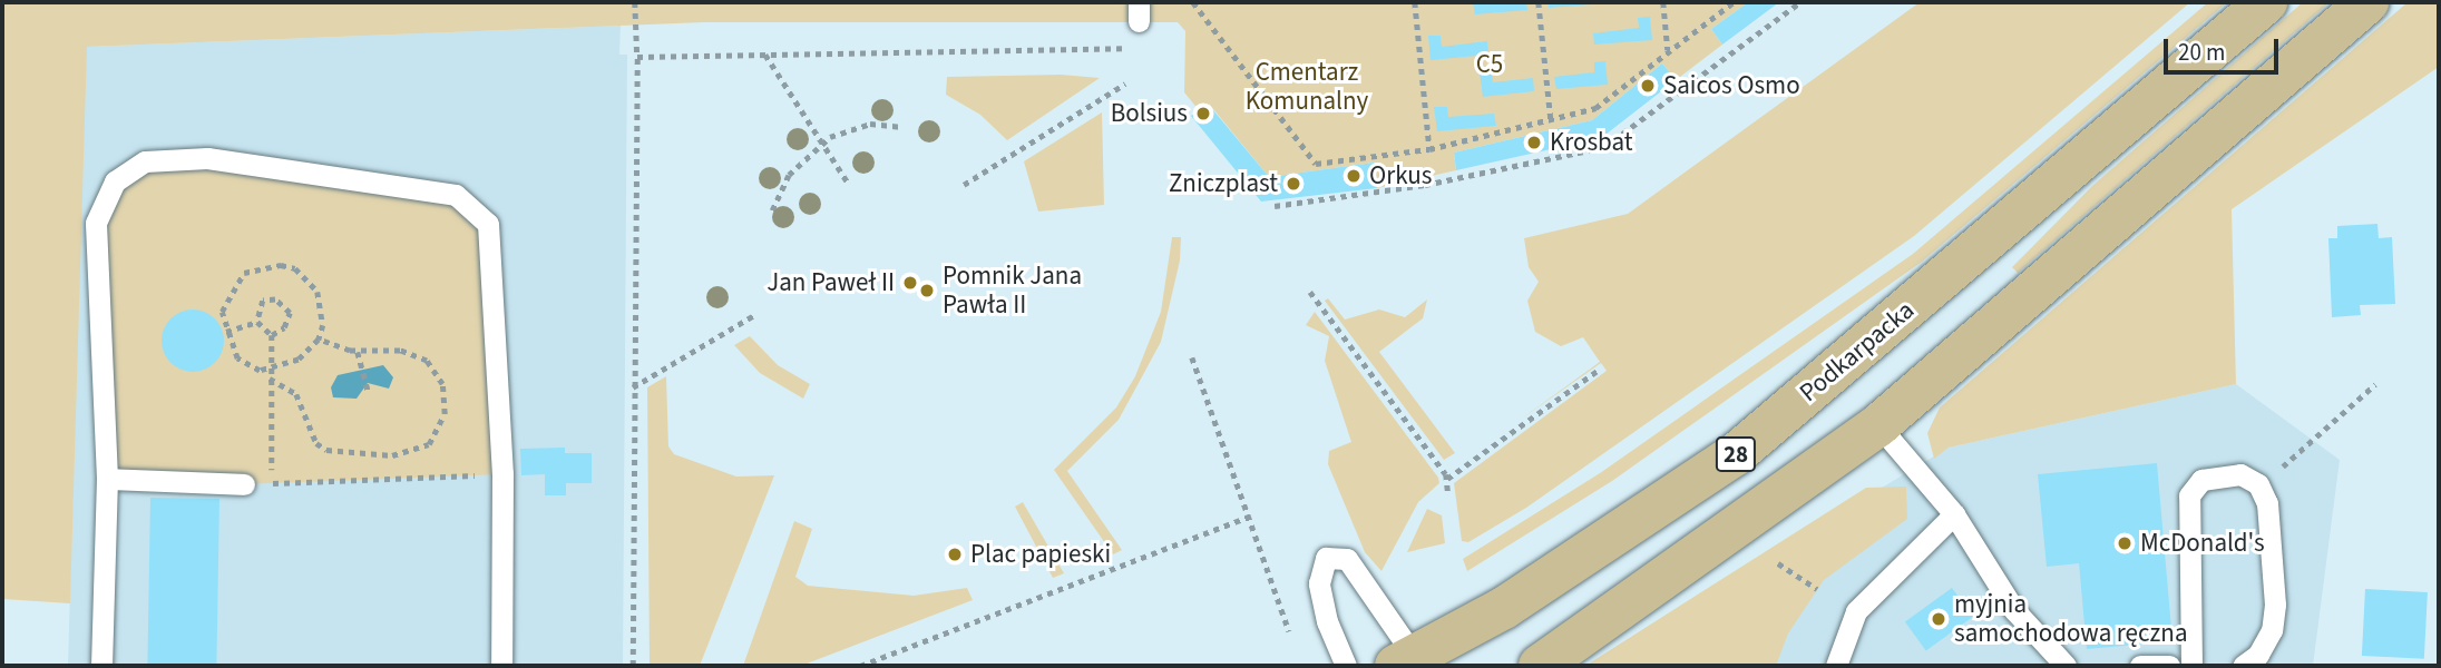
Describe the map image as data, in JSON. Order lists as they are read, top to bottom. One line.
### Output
{"streets":{"main road":["Podkarpacka","28"]},"parks":["C5","Cmentarz Komunalny"],"places":["Saicos Osmo","Bolsius","Krosbat","Orkus","Zniczplast","Jan Paweł II","Pomnik Jana Pawła II","McDonald's","Plac papieski","myjnia samochodowa ręczna"],"scale_bar":"20 m"}
